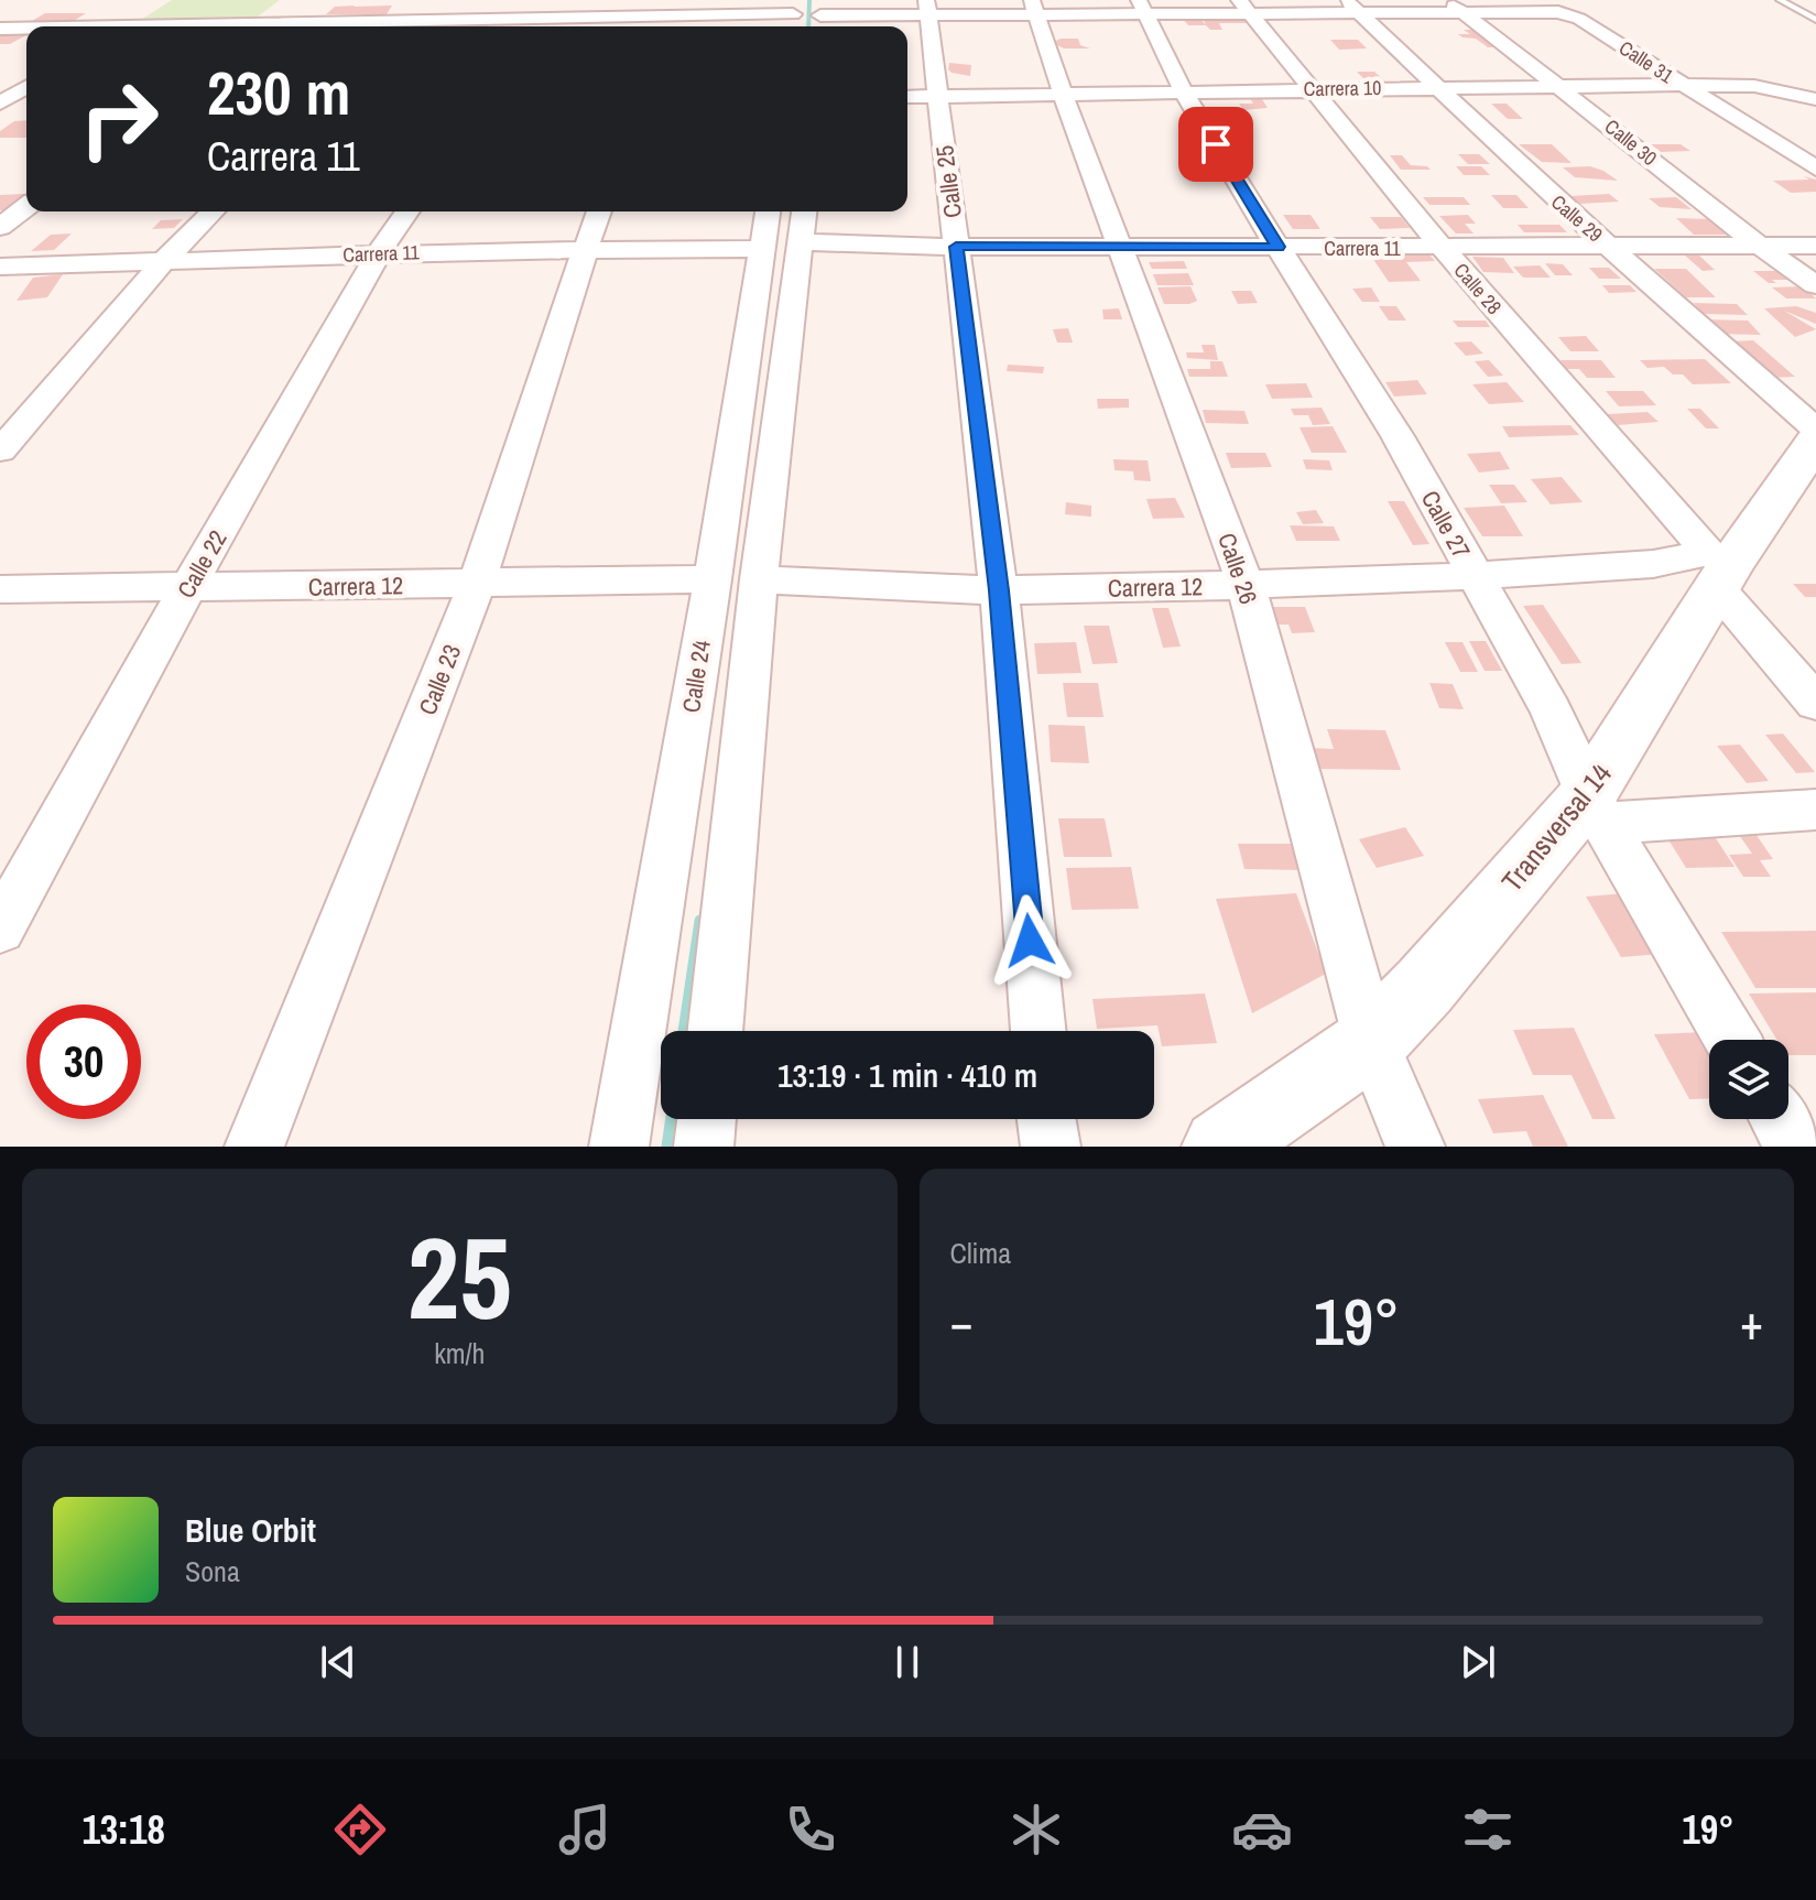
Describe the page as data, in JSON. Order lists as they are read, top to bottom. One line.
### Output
{"streets":{"street":["Calle 31","Carrera 10","Calle 30","Calle 25","Calle 29","Carrera 11","Calle 28","Calle 27","Calle 22","Calle 26","Carrera 12","Calle 24","Calle 23","Transversal 14"]},"crossings":[["Calle 31","Carrera 10"],["Calle 31","Calle 30"],["Carrera 10","Calle 30"],["Carrera 10","Calle 25"],["Carrera 10","Calle 29"],["Carrera 10","Calle 28"],["Carrera 10","Calle 27"],["Carrera 10","Calle 26"],["Calle 30","Carrera 11"],["Calle 25","Carrera 11"],["Calle 25","Carrera 12"],["Calle 29","Carrera 11"],["Carrera 11","Calle 28"],["Carrera 11","Calle 27"],["Carrera 11","Calle 22"],["Carrera 11","Calle 26"],["Carrera 11","Calle 24"],["Carrera 11","Calle 23"],["Calle 28","Carrera 12"],["Calle 28","Transversal 14"],["Calle 27","Carrera 12"],["Calle 27","Transversal 14"],["Calle 22","Carrera 12"],["Calle 26","Carrera 12"],["Calle 26","Transversal 14"],["Carrera 12","Calle 24"],["Carrera 12","Calle 23"],["Carrera 12","Transversal 14"]],"page":{"turn":["230 m","Carrera 11"],"limit":"30","trip":"13:19 · 1 min · 410 m","tile":[["25","km/h"],"Clima"],"heat":["−","19°","+"],"song":["Blue Orbit","Sona"],"tabs":["13:18","19°"]}}
